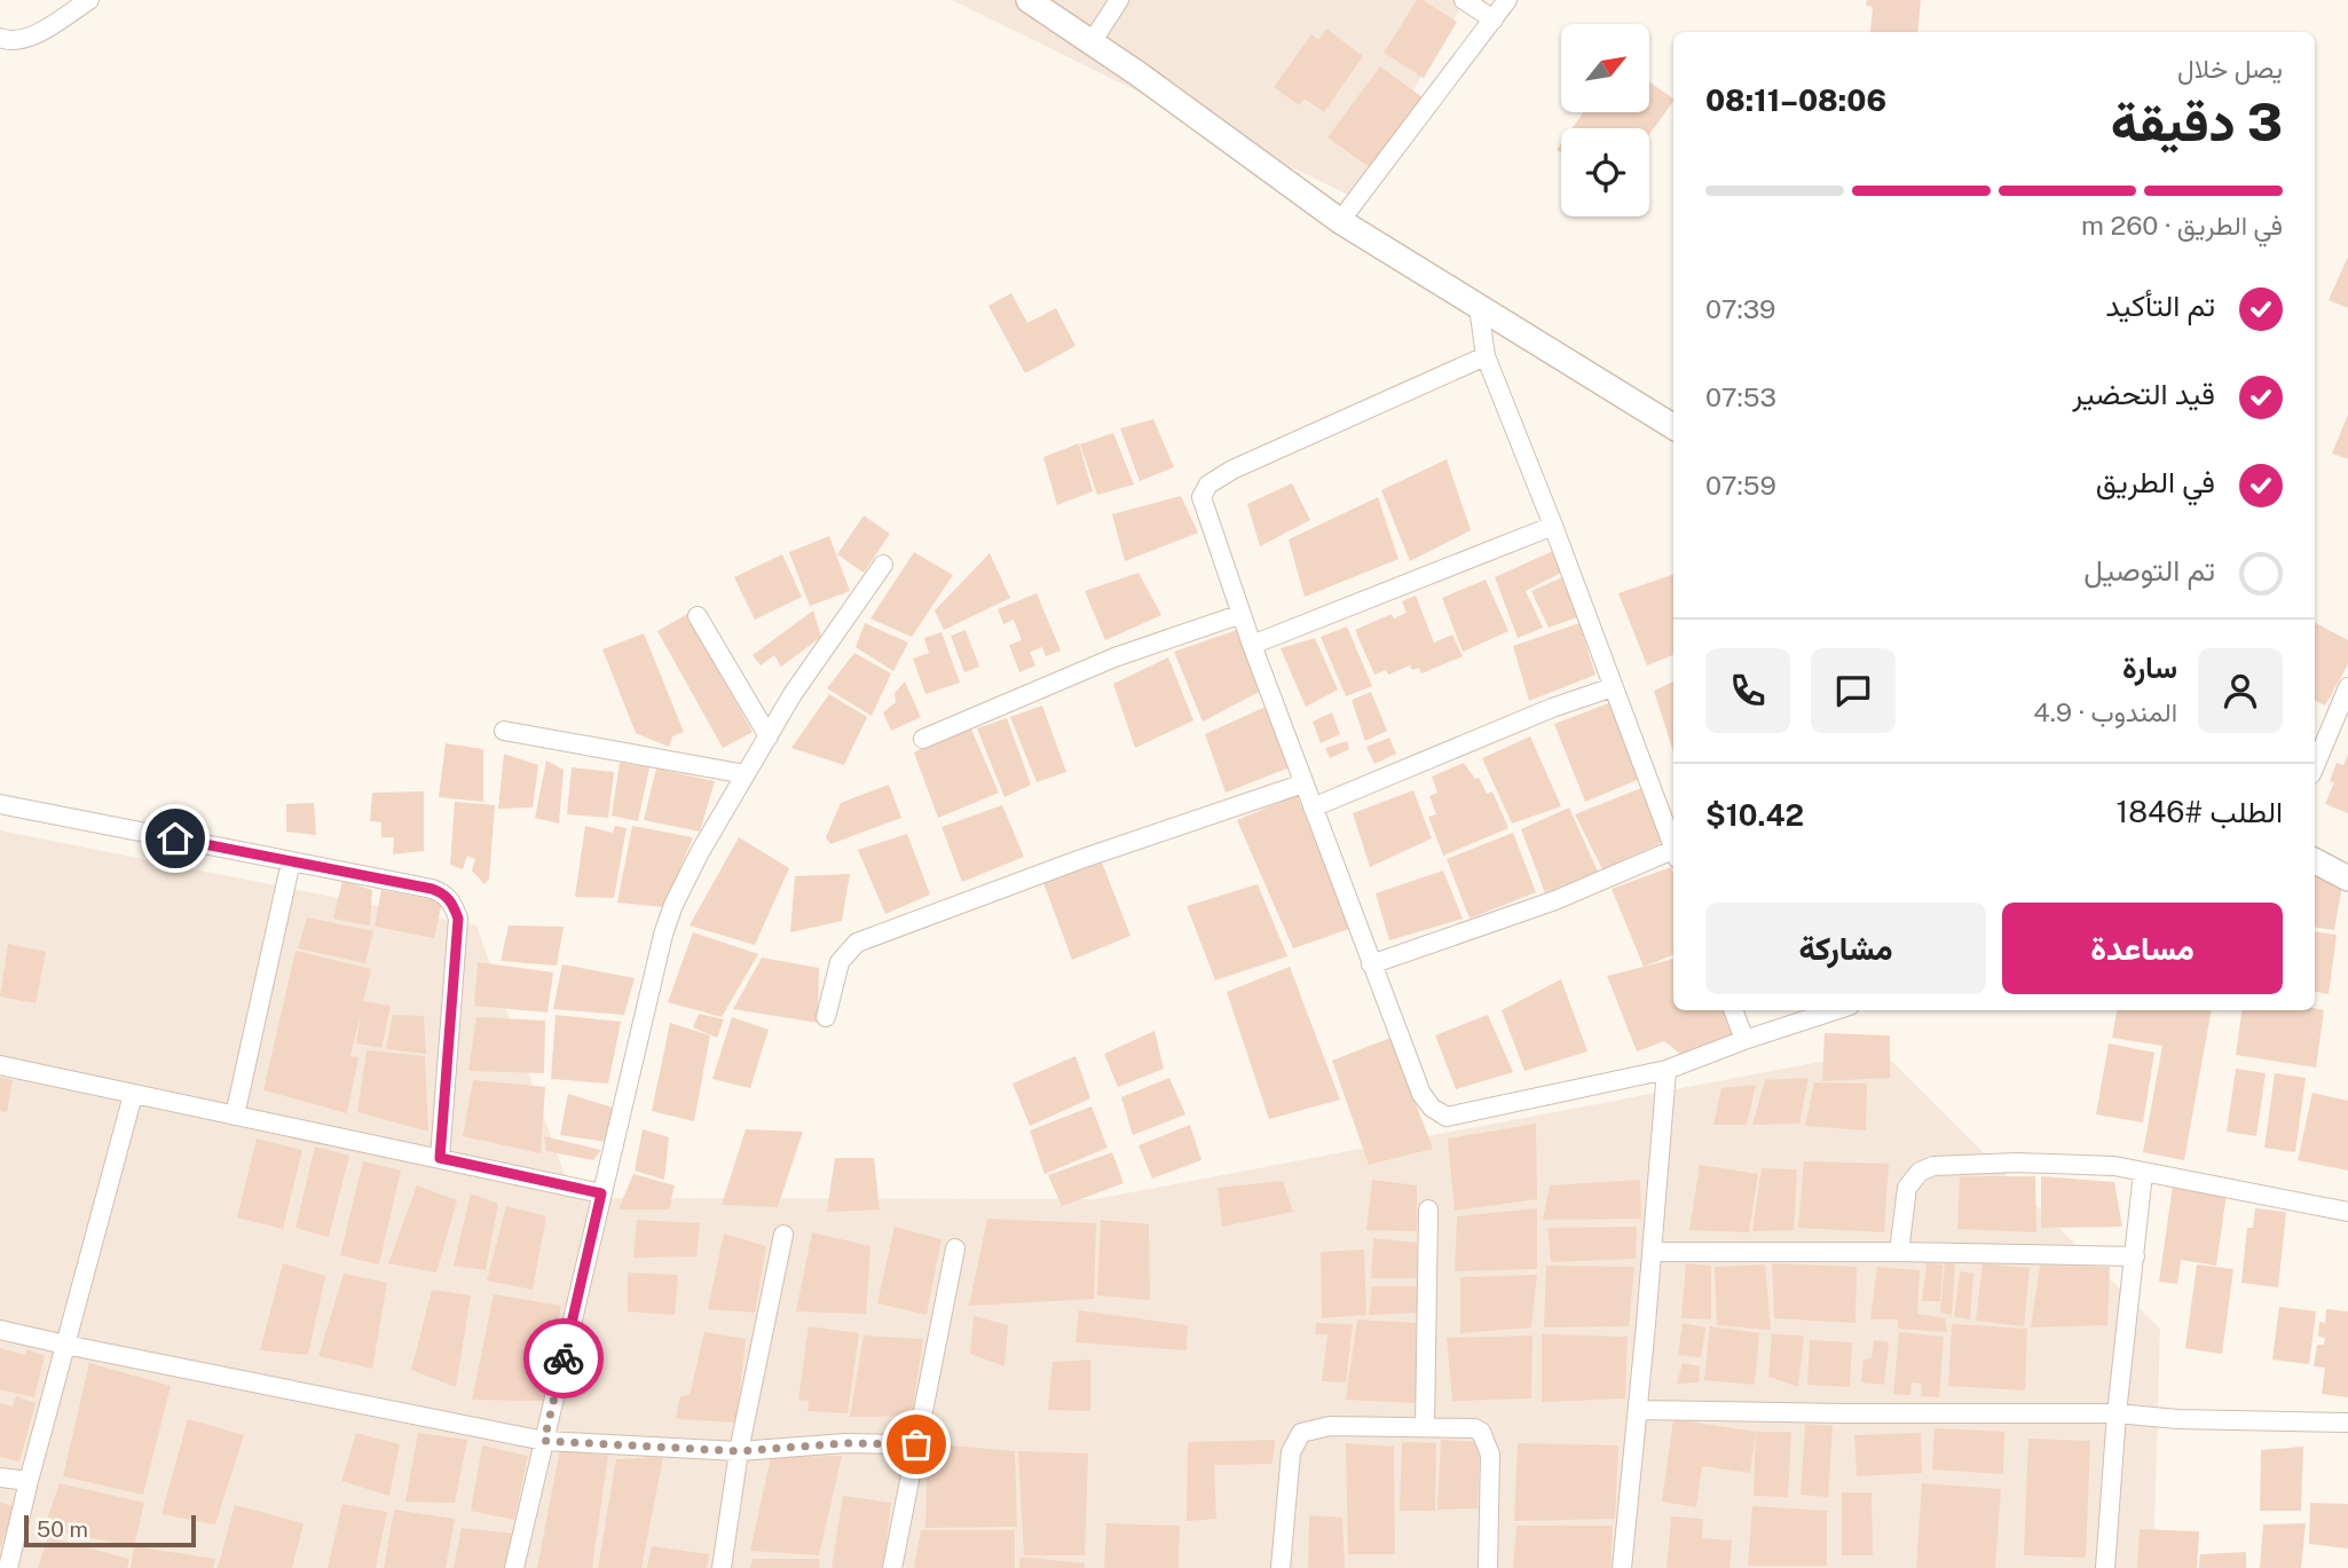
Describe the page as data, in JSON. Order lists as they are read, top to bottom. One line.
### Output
{"scale_bar":"50 m","north":"top right","page":{"heading":["3 دقيقة","يصل خلال","08:06–08:11"],"panel":["سارة","المندوب · 4.9","الطلب #1846","$10.42"],"bar":"في الطريق · 260 m","list":[["تم التأكيد","07:39"],["قيد التحضير","07:53"],["في الطريق","07:59"],"تم التوصيل"],"buttons":["مساعدة","مشاركة"],"scale":"50 m"}}
